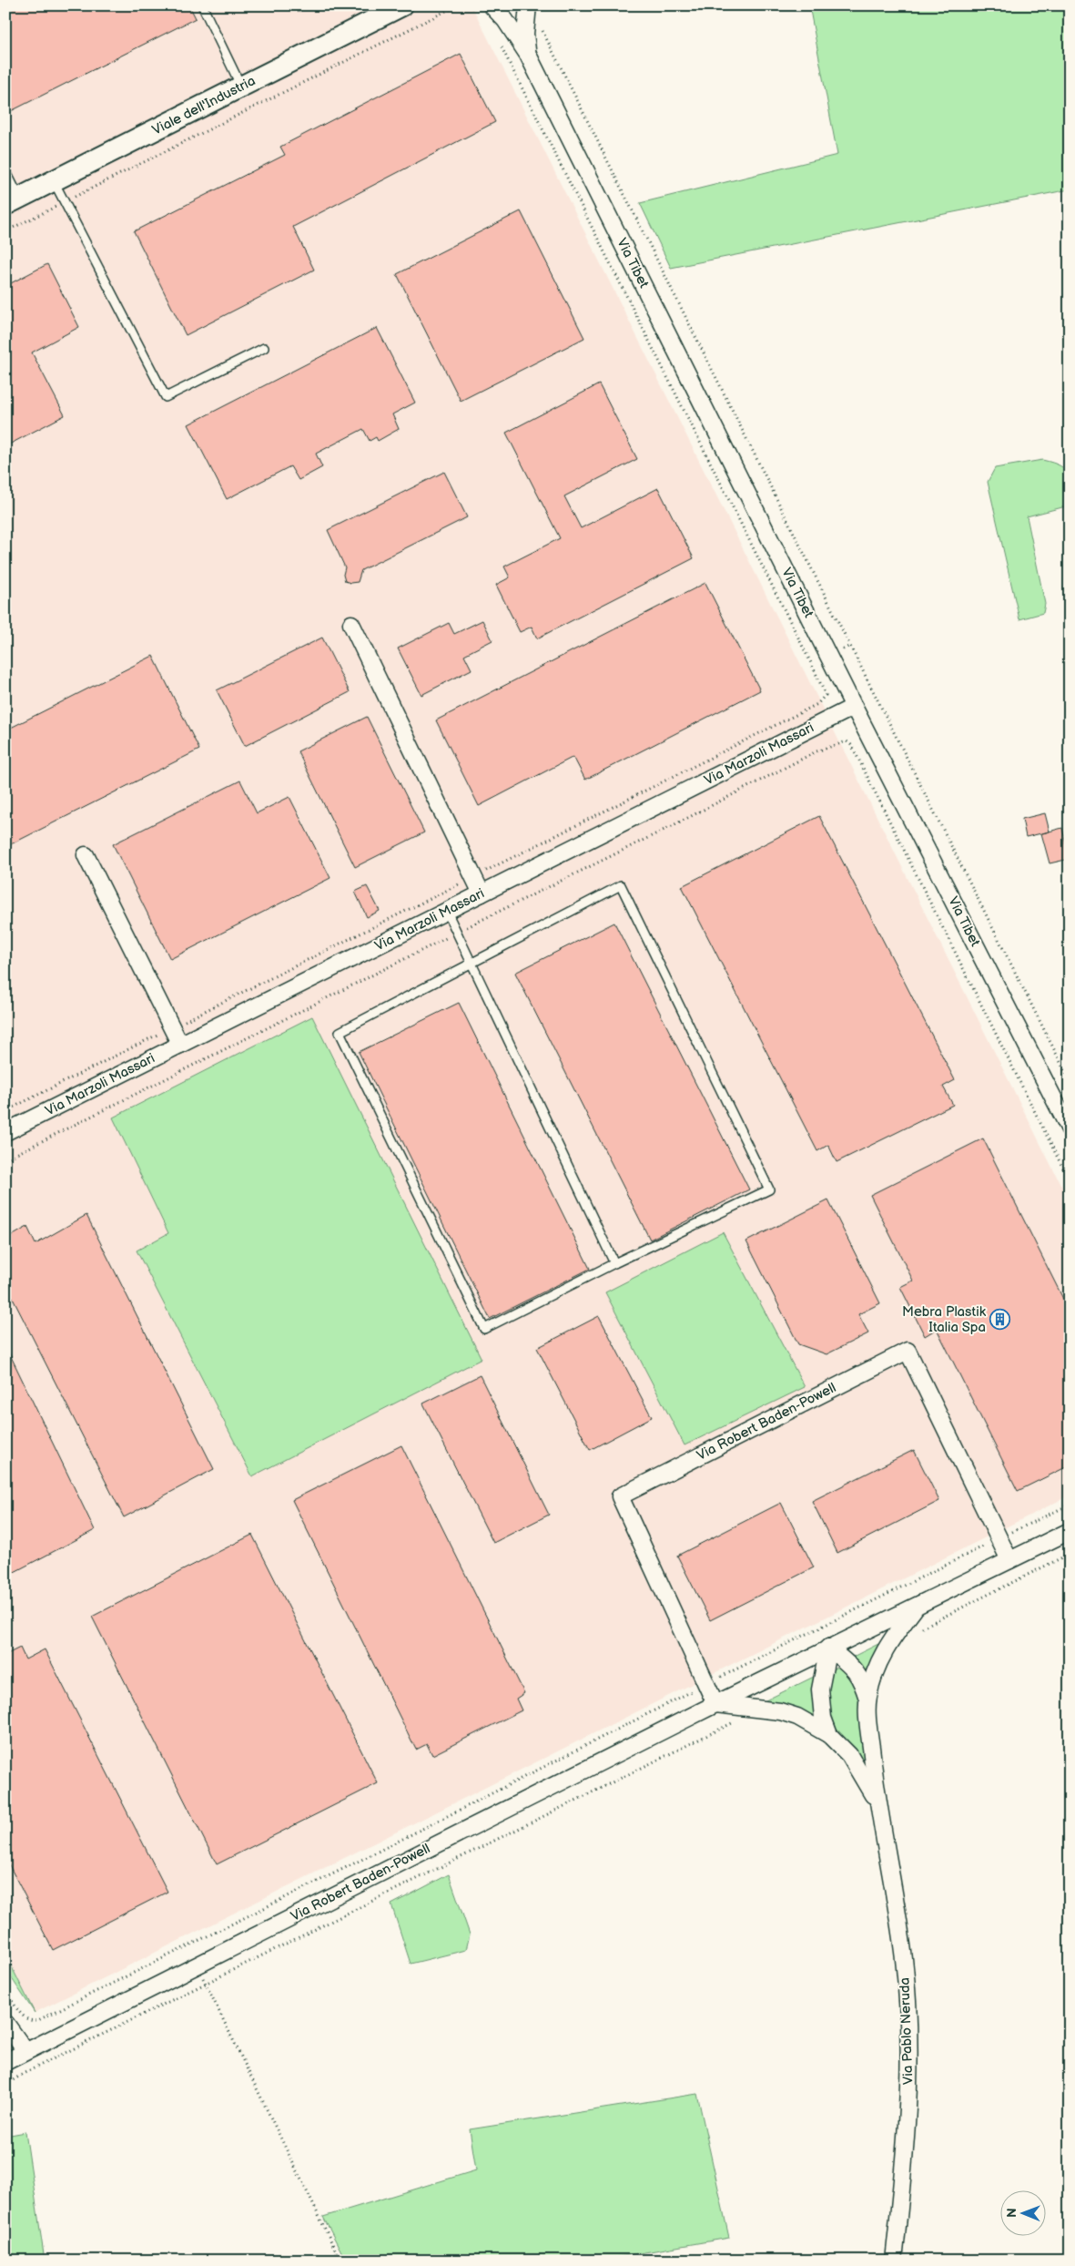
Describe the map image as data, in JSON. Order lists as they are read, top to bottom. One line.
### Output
{"streets":{"street":["Viale dell'Industria","Via Tibet","Via Marzoli Massari","Via Robert Baden-Powell","Via Pablo Neruda"]},"crossings":[["Via Tibet","Via Marzoli Massari"]],"places":{"building":["Mebra Plastik Italia Spa"]},"north":"left"}
